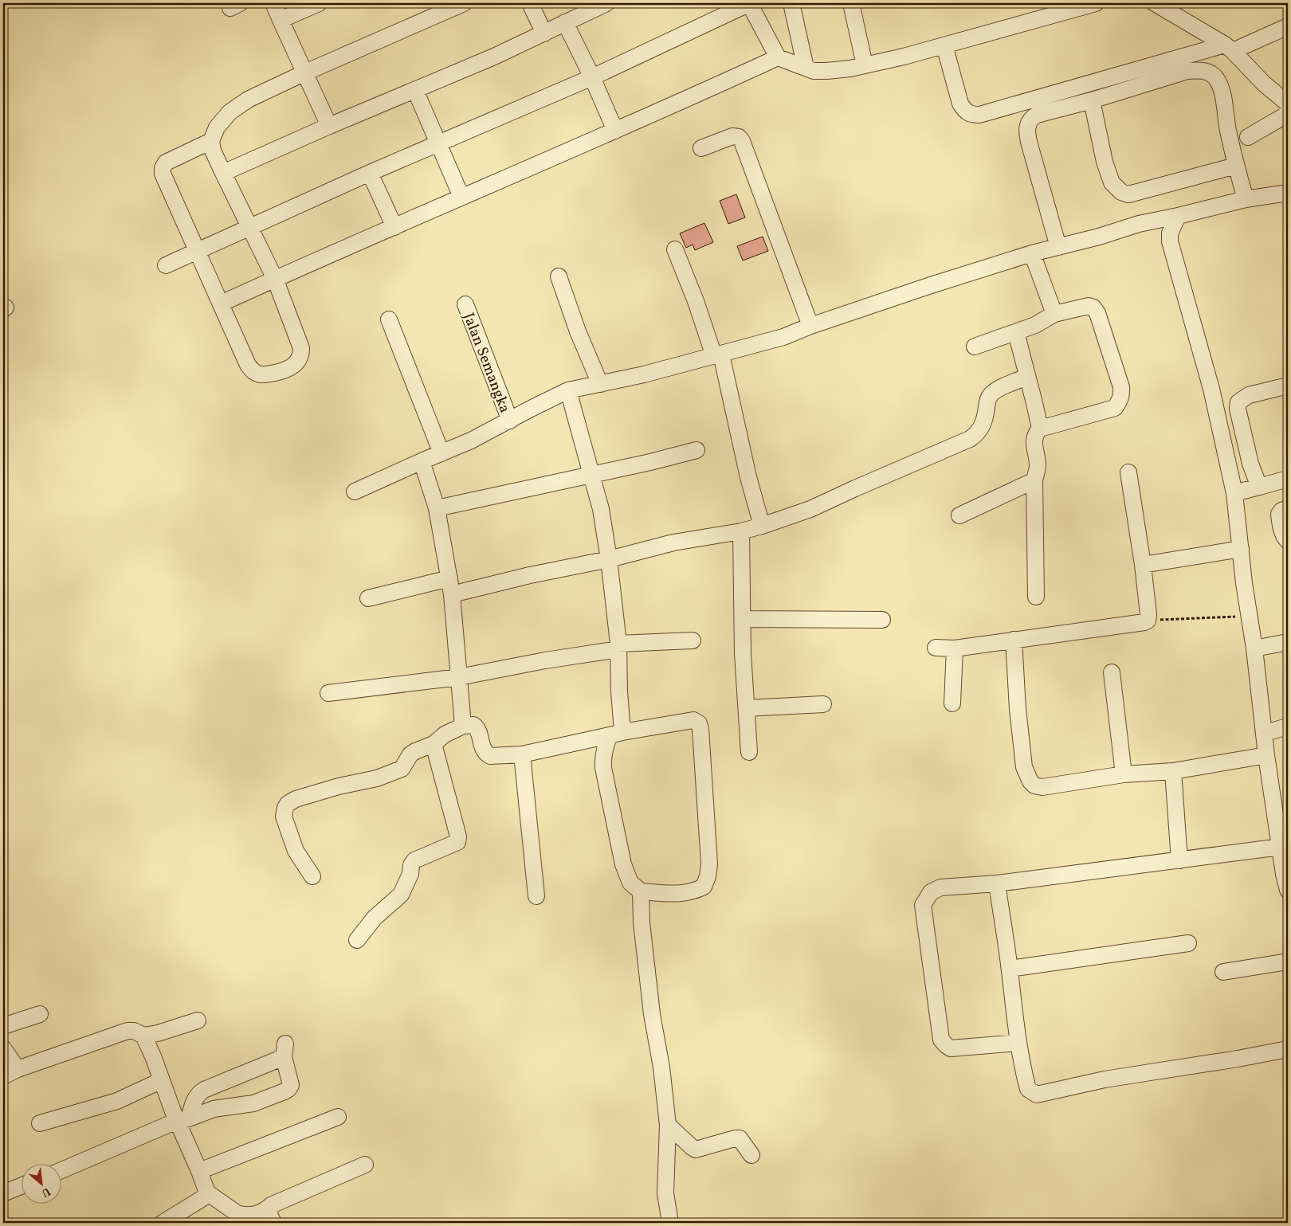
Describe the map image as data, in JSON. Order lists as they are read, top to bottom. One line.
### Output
{"streets":{"street":["Jalan Semangka"]},"north":"bottom right"}
